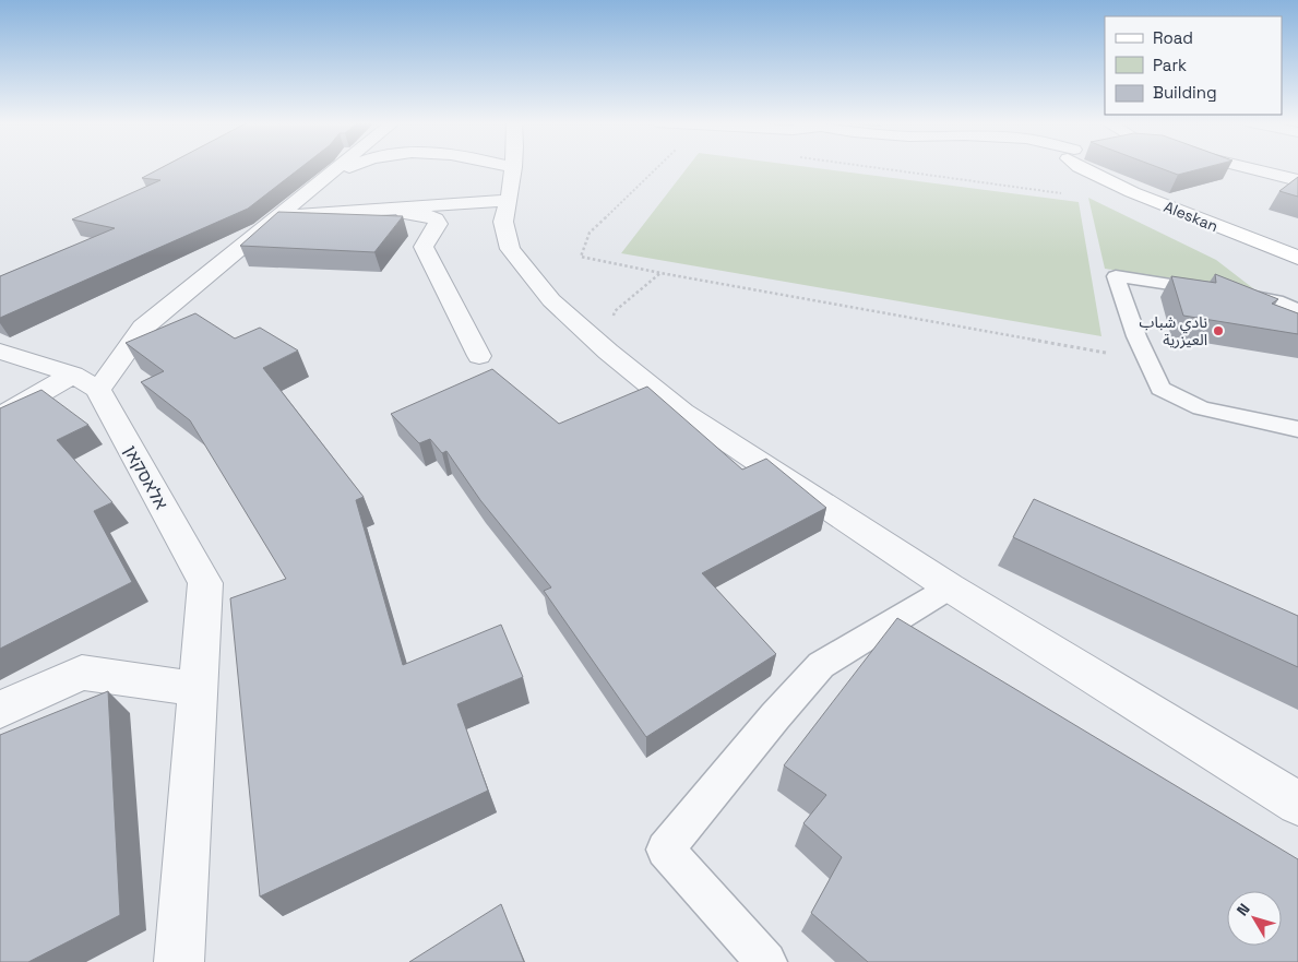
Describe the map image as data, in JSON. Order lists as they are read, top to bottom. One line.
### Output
{"streets":{"street":["Aleskan","אלאסקאן"]},"places":["نادي شباب العيزرية"],"legend":["Road","Park","Building"],"north":"top left"}
